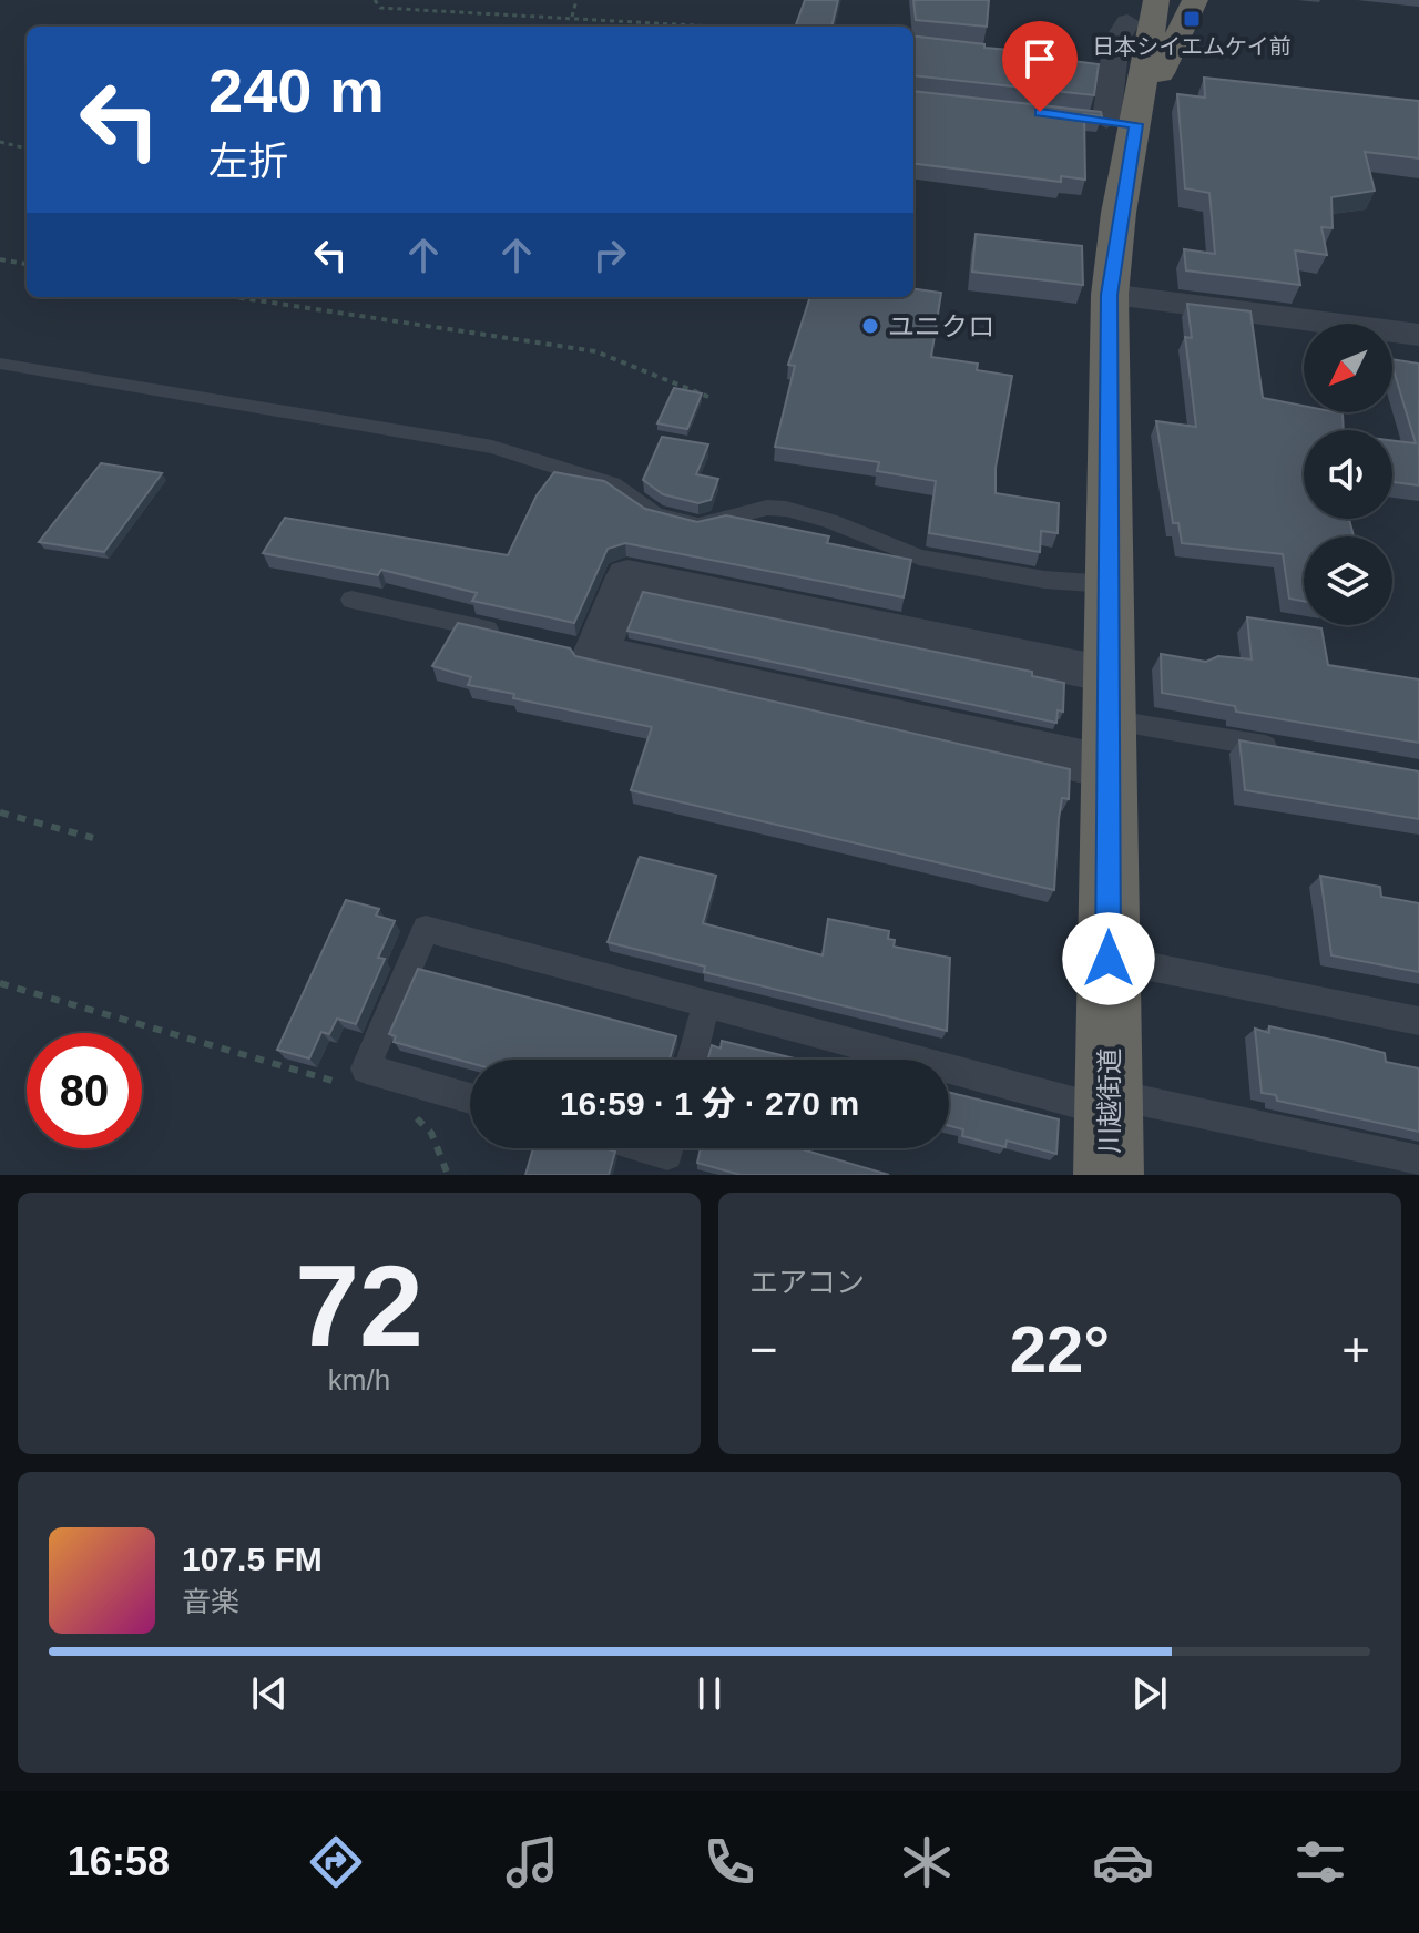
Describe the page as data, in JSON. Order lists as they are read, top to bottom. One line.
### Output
{"streets":{"highway":["川越街道"]},"places":{"transit":["日本シイエムケイ前"],"other":["ユニクロ"]},"north":"bottom left","page":{"turn":["240 m","左折"],"limit":"80","trip":"16:59 · 1 分 · 270 m","tile":[["72","km/h"],"エアコン"],"heat":["−","22°","+"],"song":["107.5 FM","音楽"],"tabs":"16:58"}}
